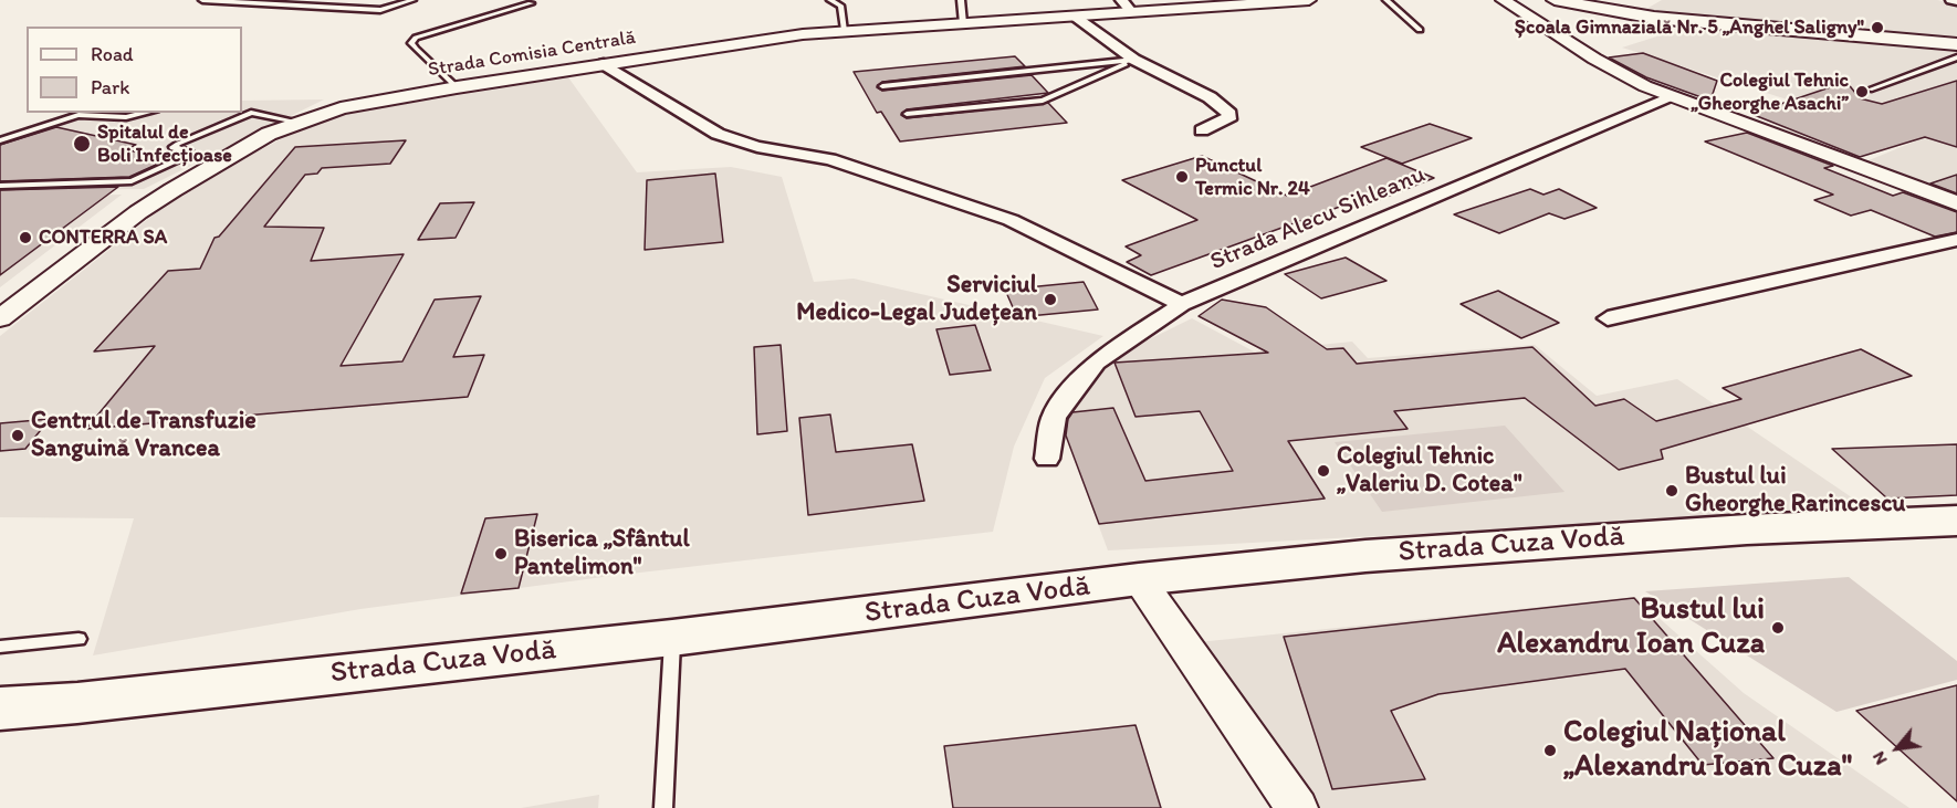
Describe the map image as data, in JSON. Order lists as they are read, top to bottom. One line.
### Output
{"streets":{"main road":["Strada Cuza Vodă"],"street":["Strada Comisia Centrală","Strada Alecu Sihleanu"]},"places":["Școala Gimnazială Nr. 5 „Anghel Saligny\"","Colegiul Tehnic „Gheorghe Asachi”","Spitalul de Boli Infecțioase","Punctul Termic Nr. 24","CONTERRA SA","Serviciul Medico-Legal Județean","Centrul de Transfuzie Sanguină Vrancea","Colegiul Tehnic „Valeriu D. Cotea\"","Bustul lui Gheorghe Rarincescu","Biserica „Sfântul Pantelimon\"","Bustul lui Alexandru Ioan Cuza","Colegiul Național „Alexandru Ioan Cuza\""],"legend":["Road","Park"],"north":"bottom left"}
